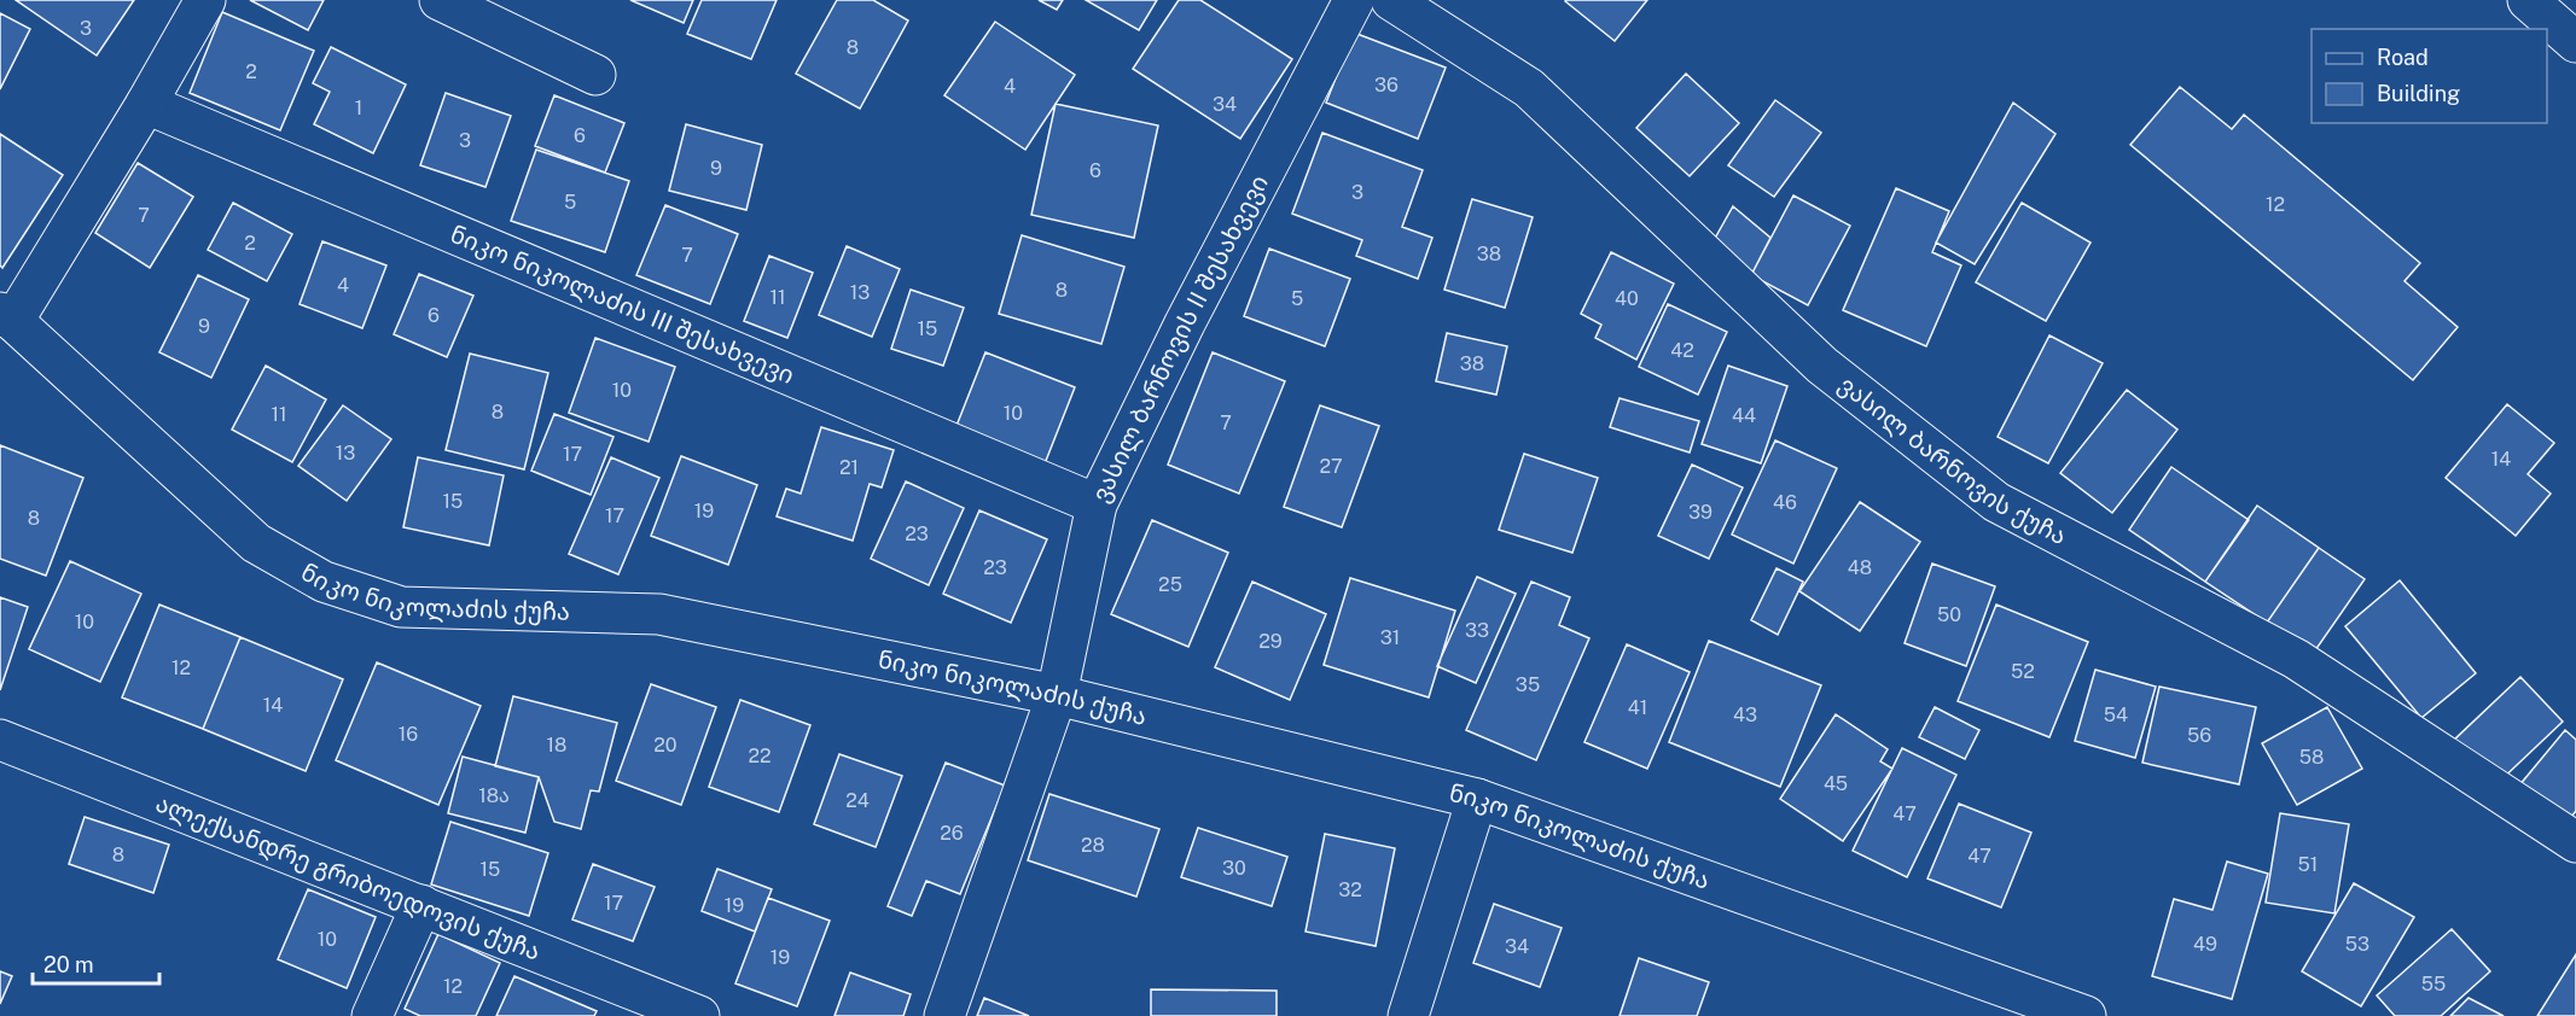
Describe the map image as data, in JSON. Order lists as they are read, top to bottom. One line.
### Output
{"streets":{"street":["ნიკო ნიკოლაძის III შესახვევი","ვასილ ბარნოვის II შესახვევი","ვასილ ბარნოვის ქუჩა","ნიკო ნიკოლაძის ქუჩა","ალექსანდრე გრიბოედოვის ქუჩა"]},"crossings":[["ნიკო ნიკოლაძის III შესახვევი","ვასილ ბარნოვის II შესახვევი"],["ვასილ ბარნოვის II შესახვევი","ნიკო ნიკოლაძის ქუჩა"]],"house_numbers":["3","8","2","36","4","34","1","6","3","9","6","3","5","12","7","2","38","7","4","8","13","11","5","40","6","9","15","42","38","10","8","10","11","44","7","13","17","14","27","21","15","46","19","39","17","8","23","23","48","25","50","10","33","31","29","12","52","35","14","41","43","54","16","56","18","20","22","58","45","18ა","24","47","26","28","8","47","51","30","15","32","17","19","10","49","53","34","19","55","12"],"legend":["Road","Building"],"scale_bar":"20 m"}
